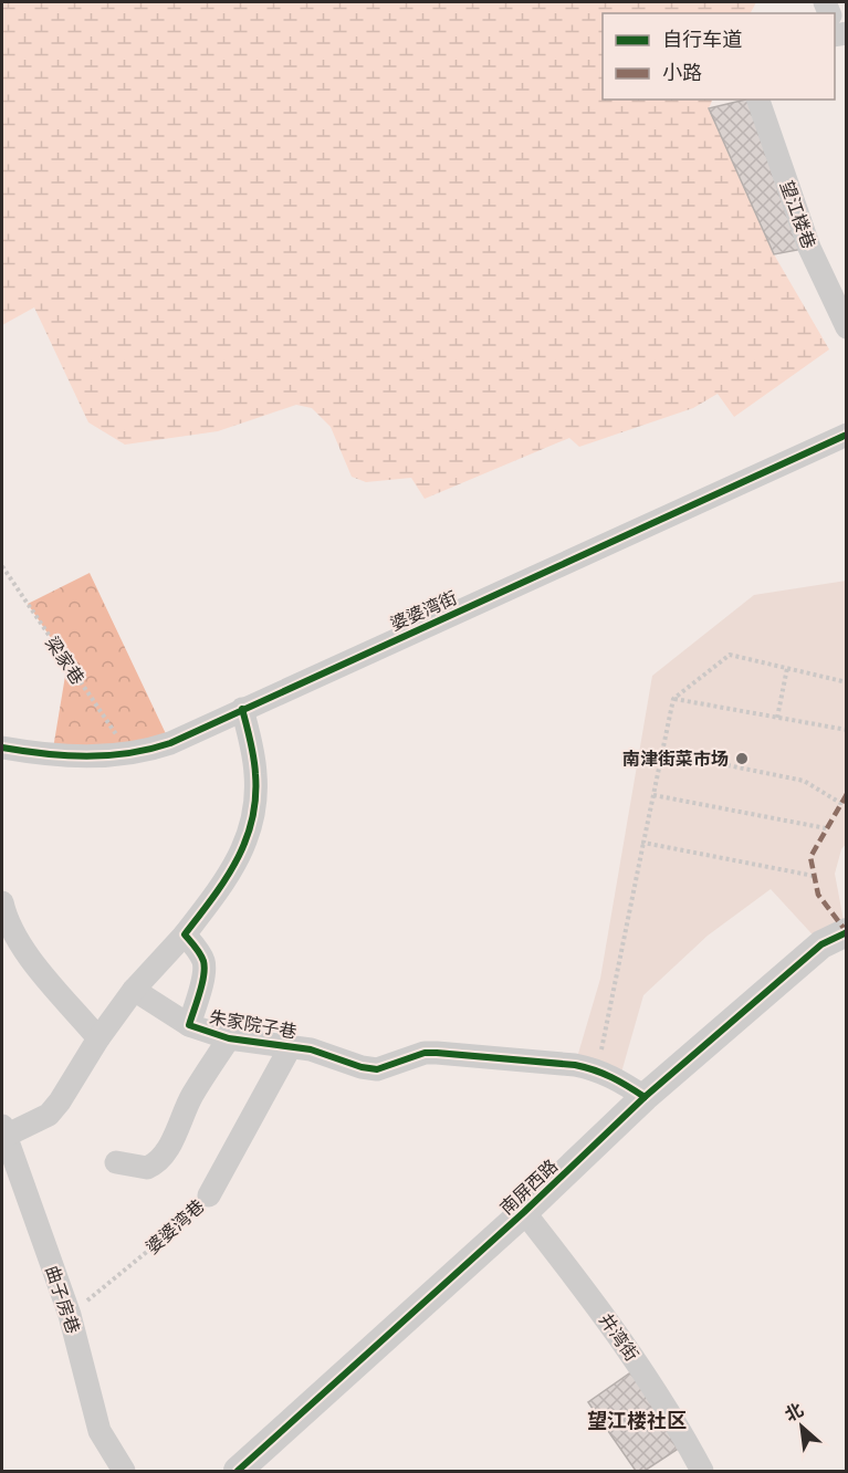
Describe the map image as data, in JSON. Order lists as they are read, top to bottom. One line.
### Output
{"streets":{"street":["望江楼巷","婆婆湾街","朱家院子巷","南屏西路","婆婆湾巷","曲子房巷","井湾街"],"path":["梁家巷"]},"crossings":[["婆婆湾街","梁家巷"],["朱家院子巷","南屏西路"],["朱家院子巷","婆婆湾巷"],["南屏西路","井湾街"],["婆婆湾巷","曲子房巷"]],"districts":["望江楼社区"],"places":["南津街菜市场"],"legend":["自行车道","小路"],"north":"top left"}
